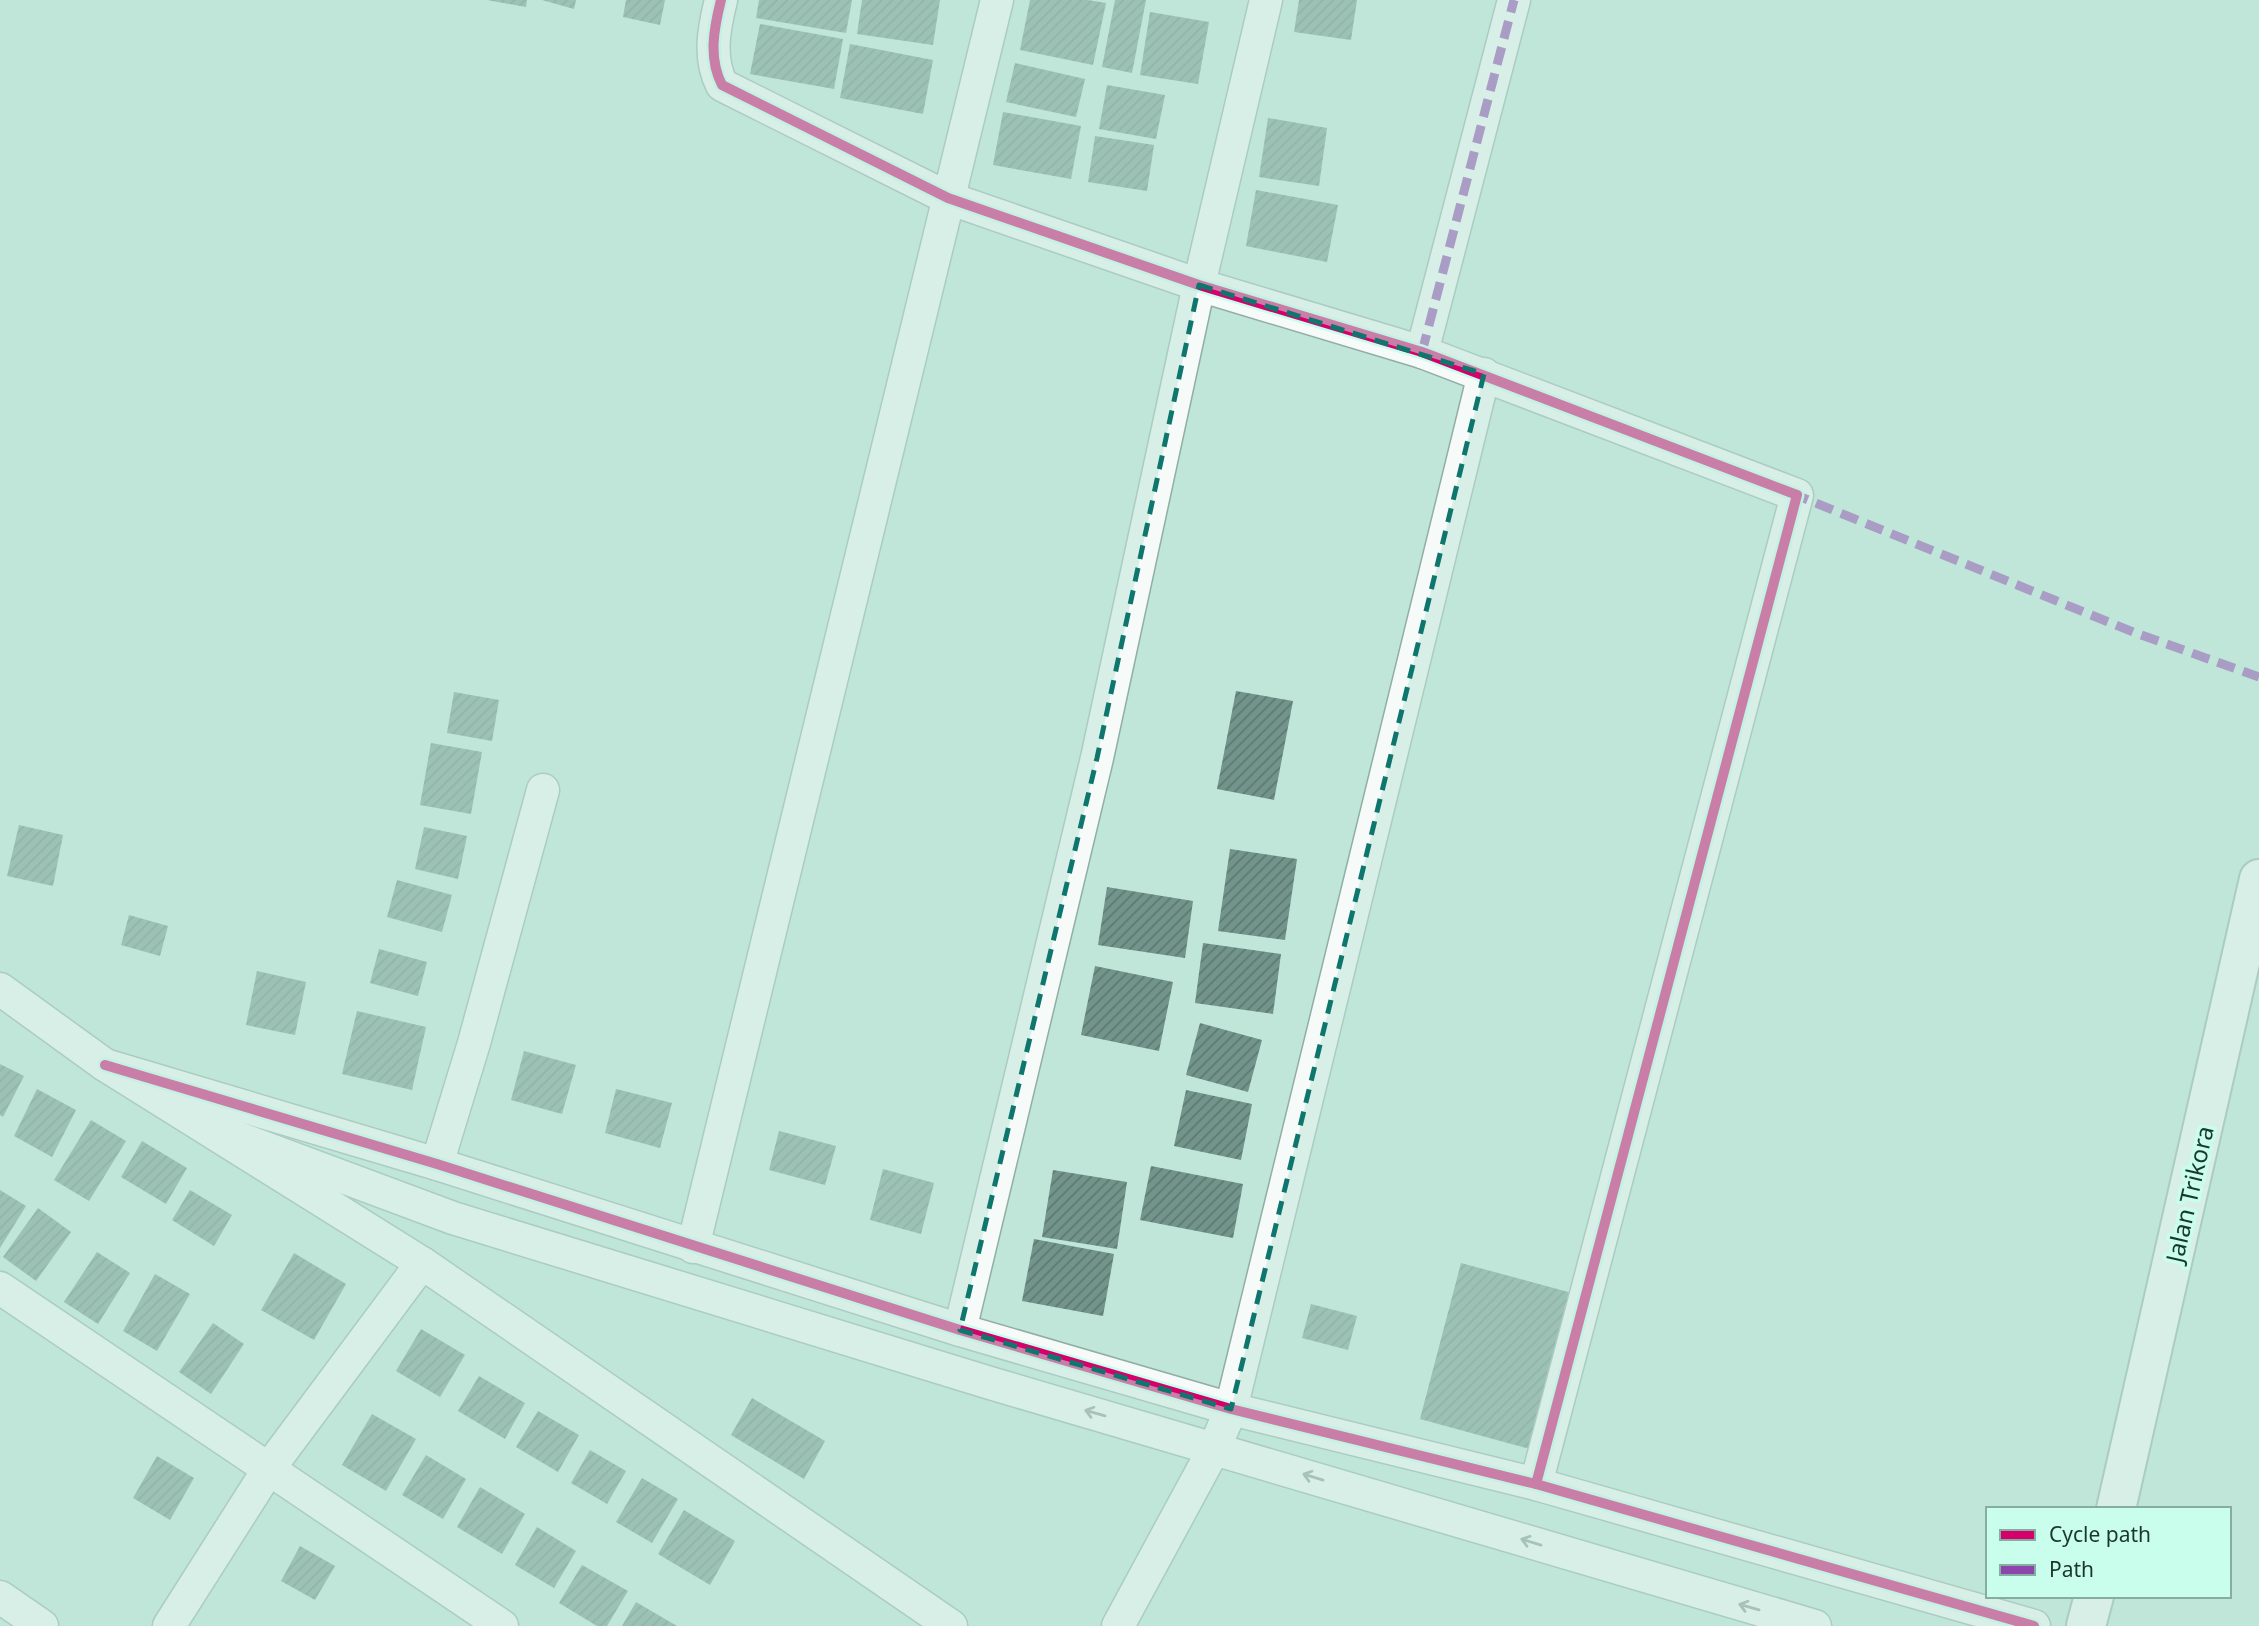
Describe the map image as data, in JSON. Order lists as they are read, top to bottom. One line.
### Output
{"streets":{"main road":["Jalan Trikora"]},"legend":["Cycle path","Path"]}
